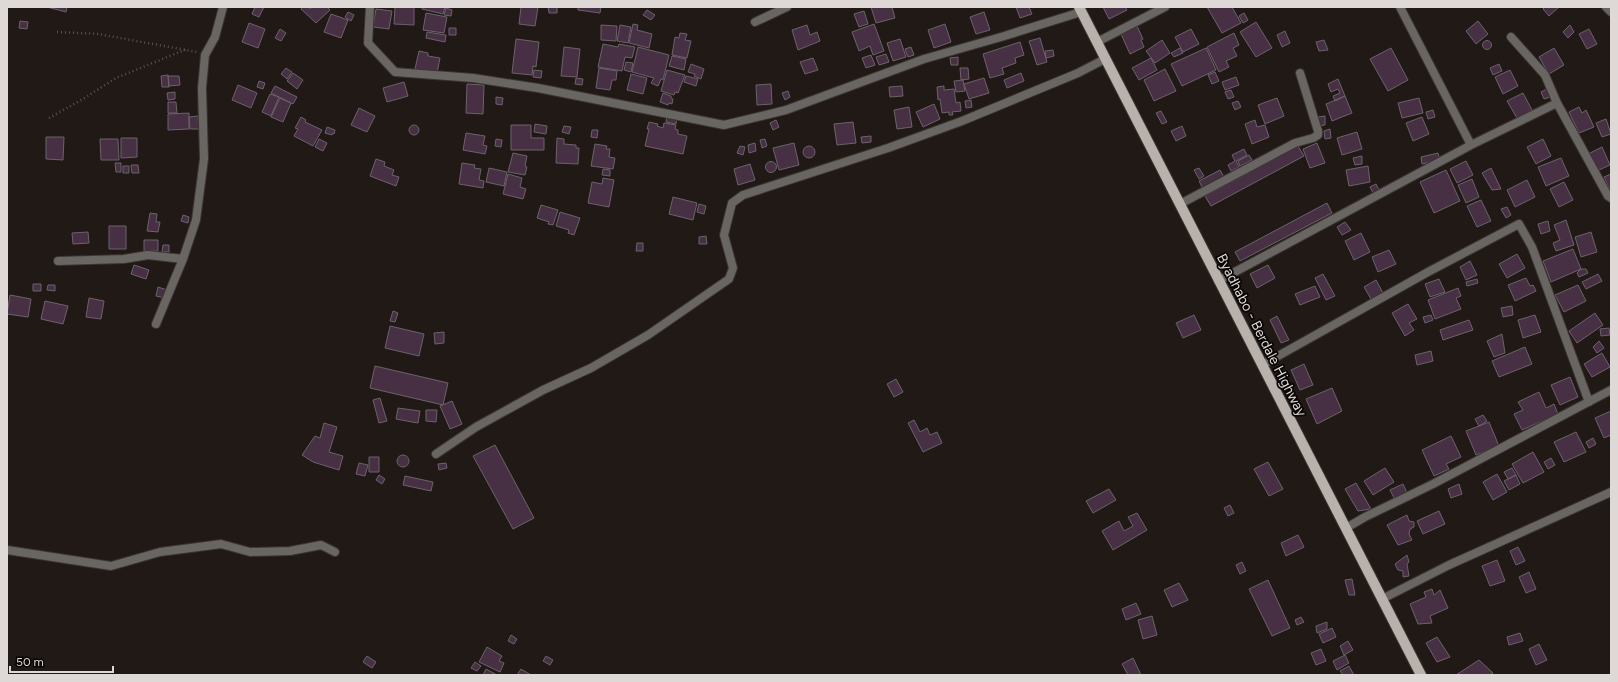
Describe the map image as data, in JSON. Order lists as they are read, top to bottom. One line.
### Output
{"streets":{"main road":["Byadhabo - Berdale Highway"]},"scale_bar":"50 m"}
